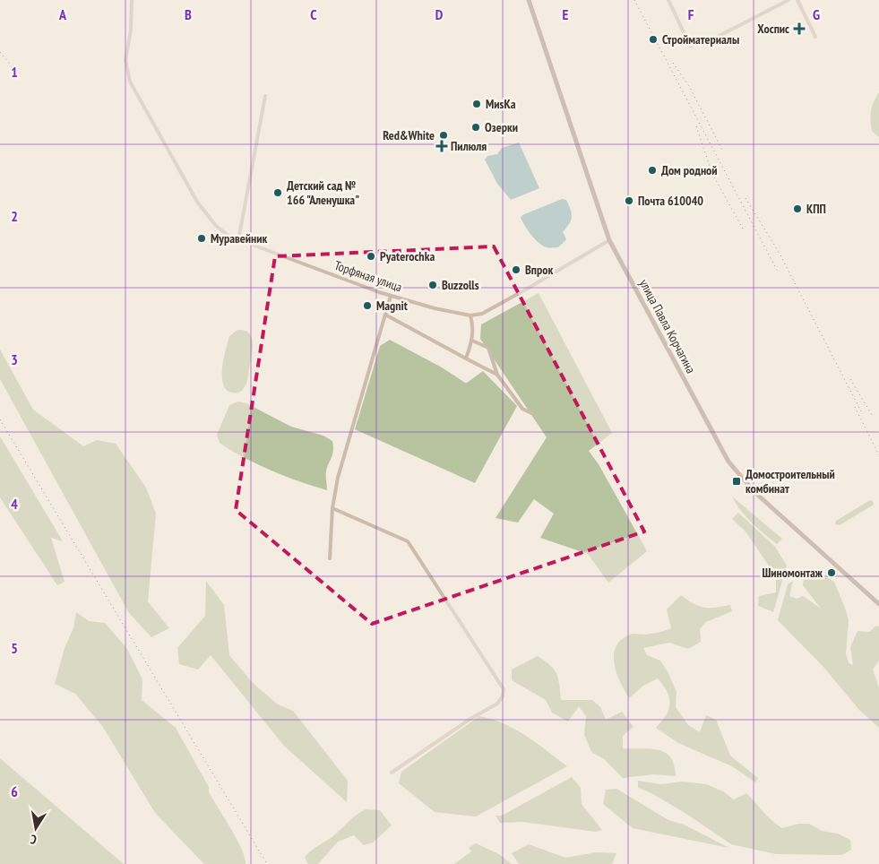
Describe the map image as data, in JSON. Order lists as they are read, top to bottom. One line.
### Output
{"streets":{"main road":["улица Павла Корчагина"],"street":["Торфяная улица"]},"crossings":[["Торфяная улица","улица Павла Корчагина"]],"places":{"health":["Хоспис","Пилюля"],"other":["Стройматериалы","МиsКа","Озерки","Red&White","Дом родной","Детский сад № 166 \"Аленушка\"","Почта 610040","КПП","Муравейник","Pyaterochka","Впрок","Buzzolls","Magnit","Шиномонтаж"],"transit":["Домостроительный комбинат"]},"north":"bottom","grid":{"columns":["A","B","C","D","E","F","G"],"rows":["1","2","3","4","5","6"]}}
